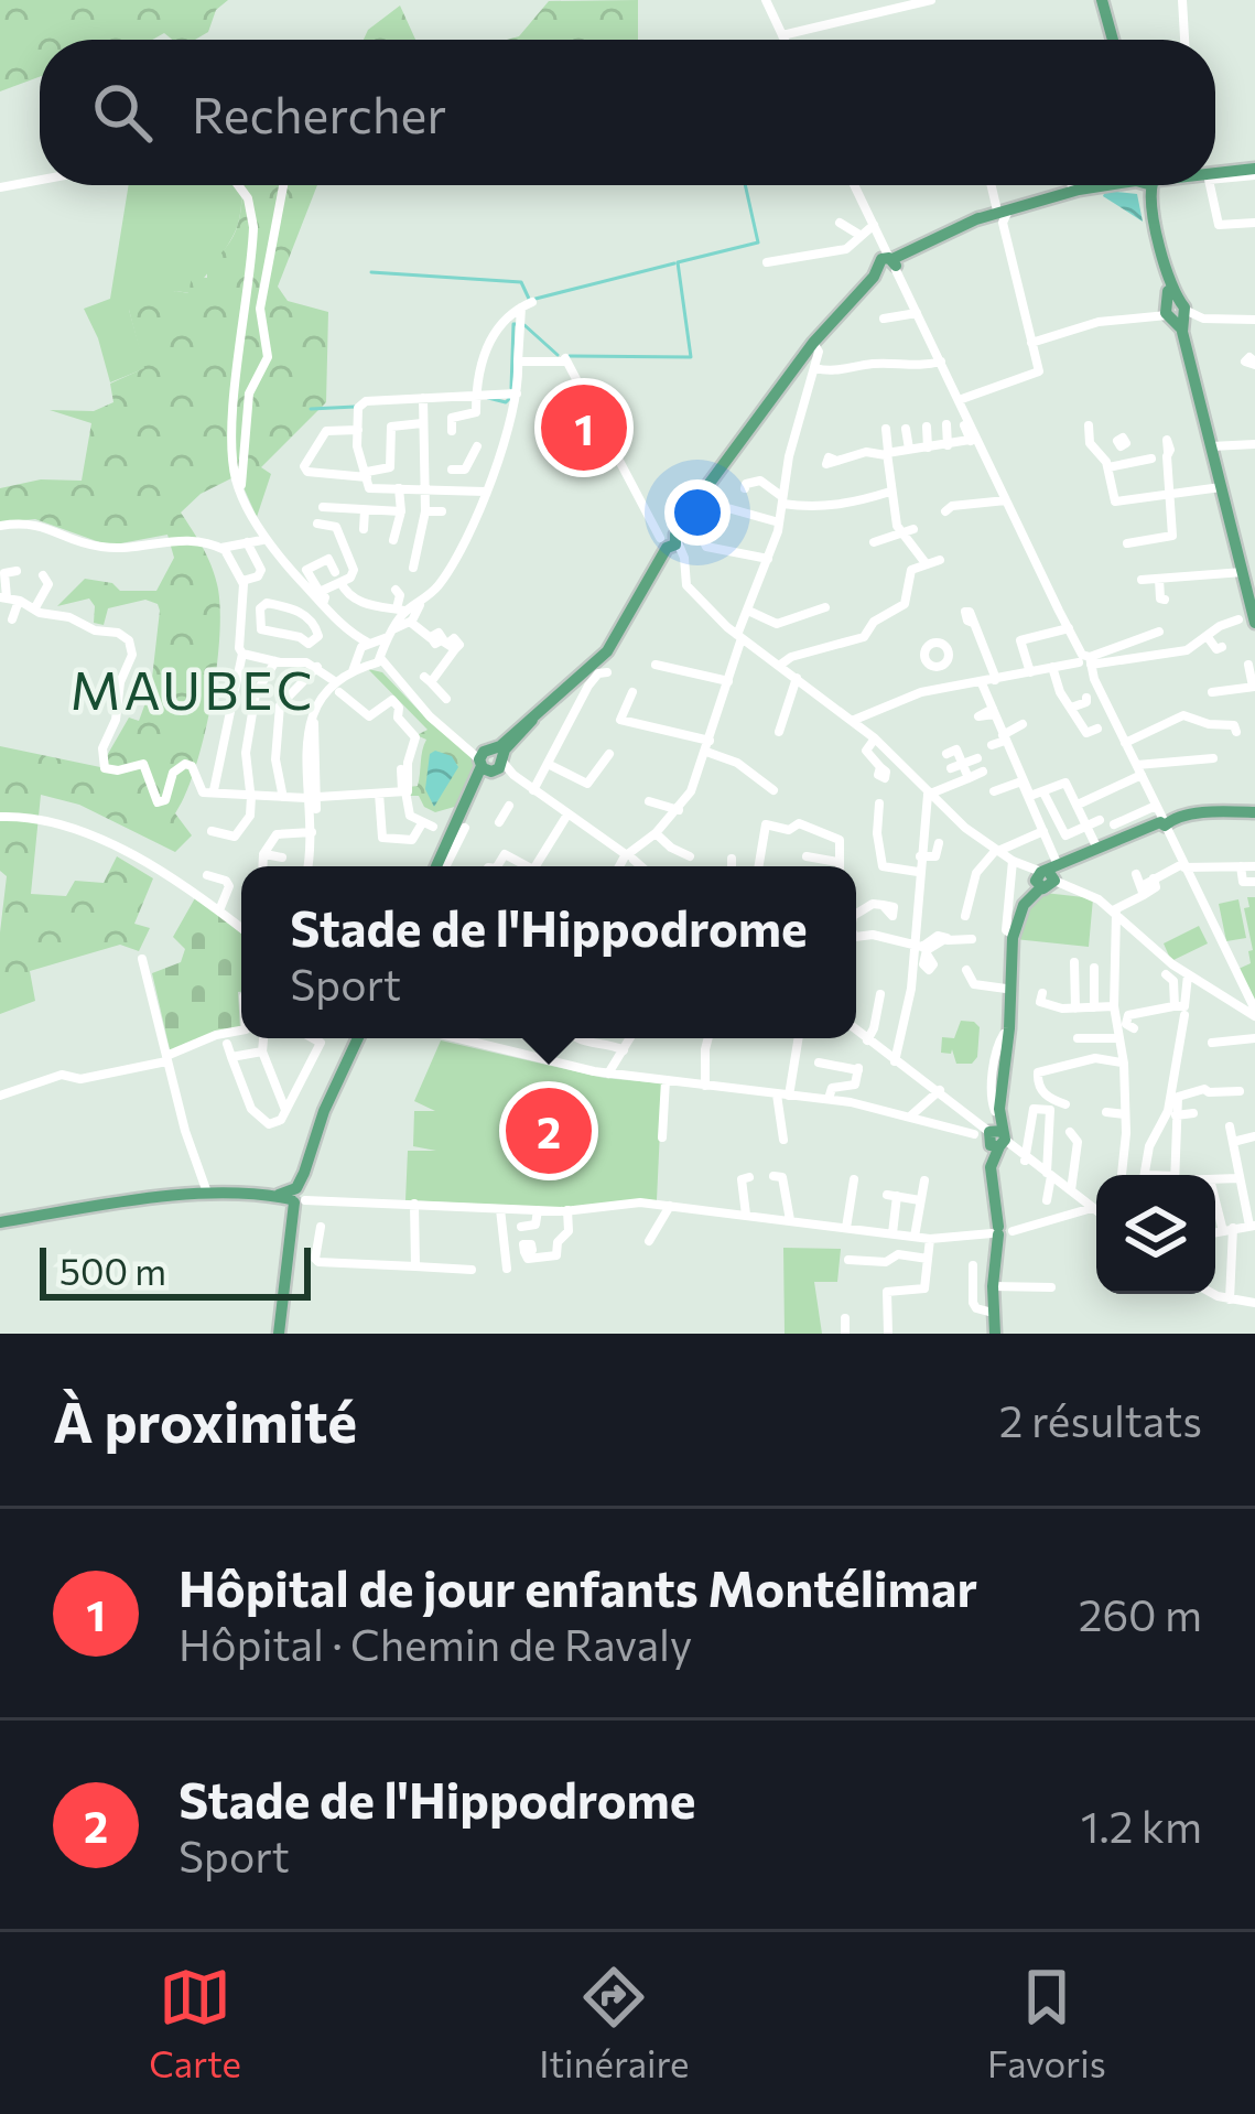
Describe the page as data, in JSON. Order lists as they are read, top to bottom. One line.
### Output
{"districts":["MAUBEC"],"scale_bar":"500 m","page":{"search":"Rechercher","pins":["1","2"],"popup":["Stade de l'Hippodrome","Sport"],"scale":"500 m","heading":["À proximité","2 résultats"],"list":[{"mark":"1","name":"Hôpital de jour enfants Montélimar","note":"Hôpital · Chemin de Ravaly","value":"260 m"},{"mark":"2","name":"Stade de l'Hippodrome","note":"Sport","value":"1.2 km"}],"nav":["Carte","Itinéraire","Favoris"]}}
